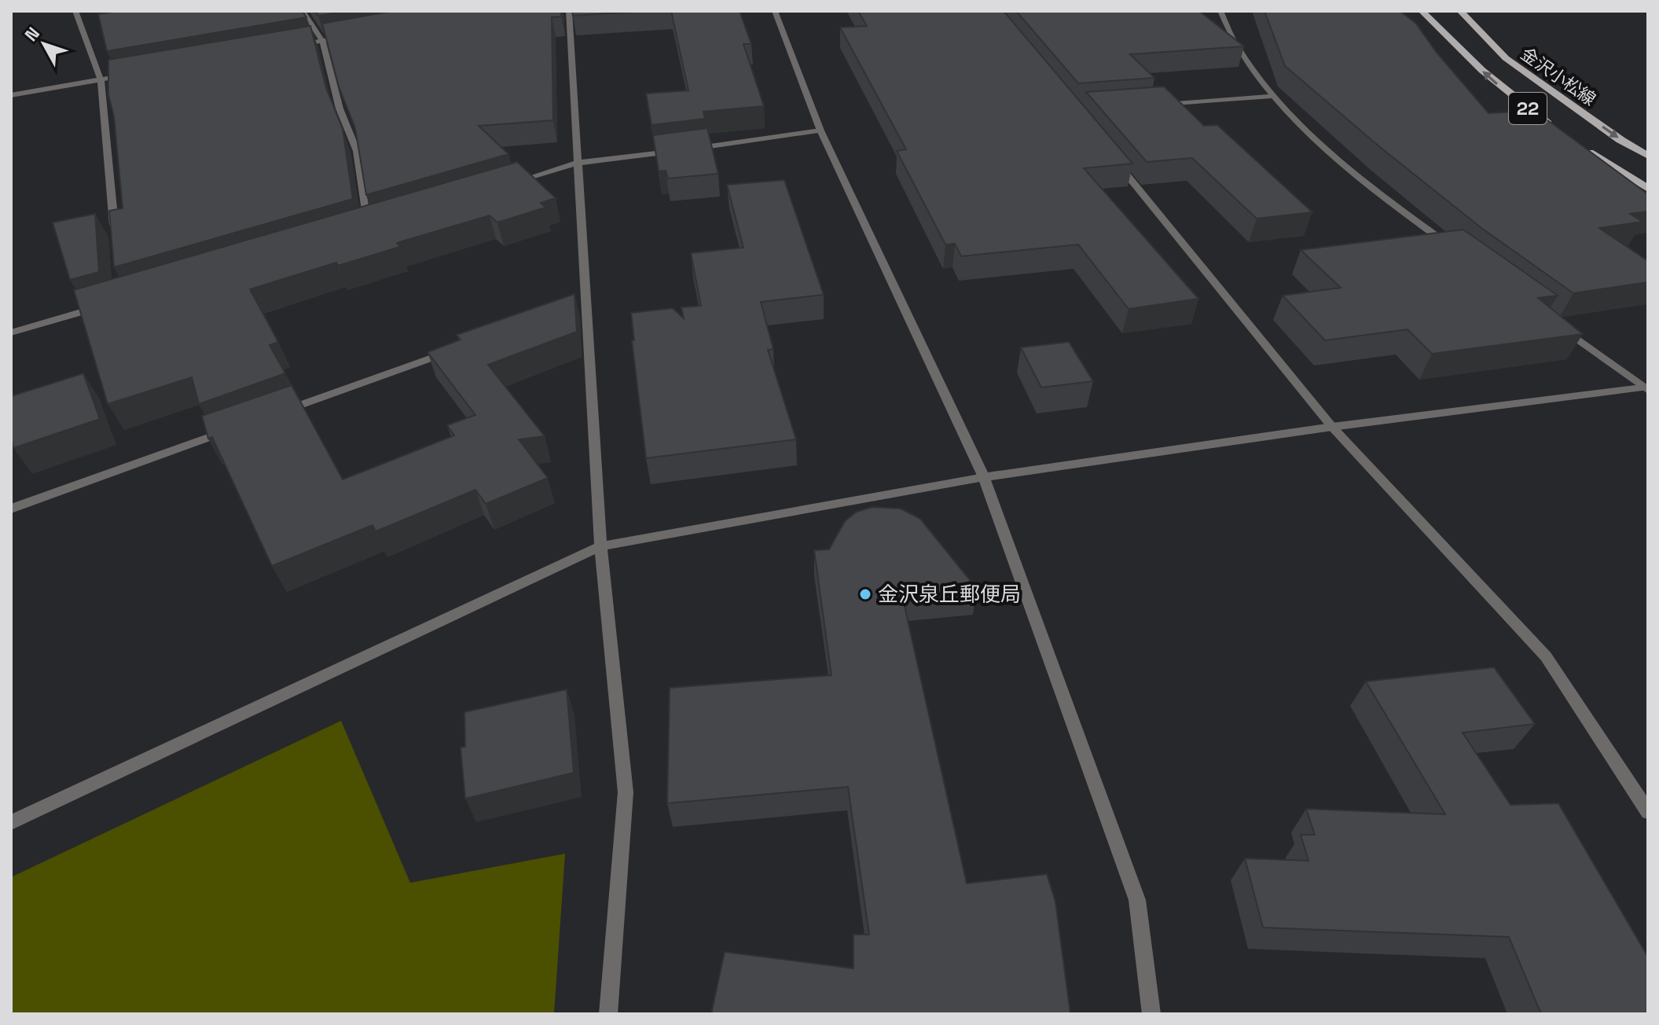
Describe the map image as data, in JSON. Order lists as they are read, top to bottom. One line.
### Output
{"streets":{"main road":["金沢小松線","22"]},"places":["金沢泉丘郵便局"],"north":"top left"}
